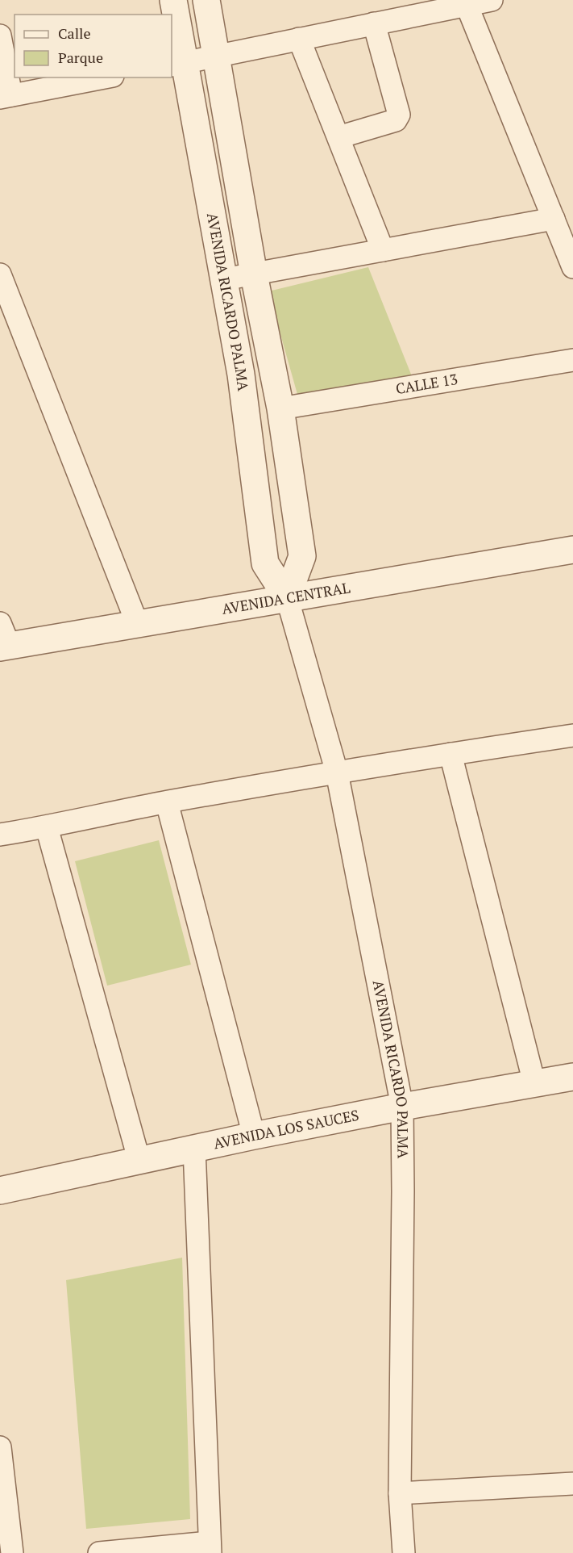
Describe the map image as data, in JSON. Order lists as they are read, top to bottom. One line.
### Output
{"streets":{"street":["AVENIDA RICARDO PALMA","CALLE 13","AVENIDA CENTRAL","AVENIDA LOS SAUCES"]},"crossings":[["AVENIDA RICARDO PALMA","AVENIDA CENTRAL"],["AVENIDA RICARDO PALMA","AVENIDA LOS SAUCES"]],"legend":["Calle","Parque"]}
